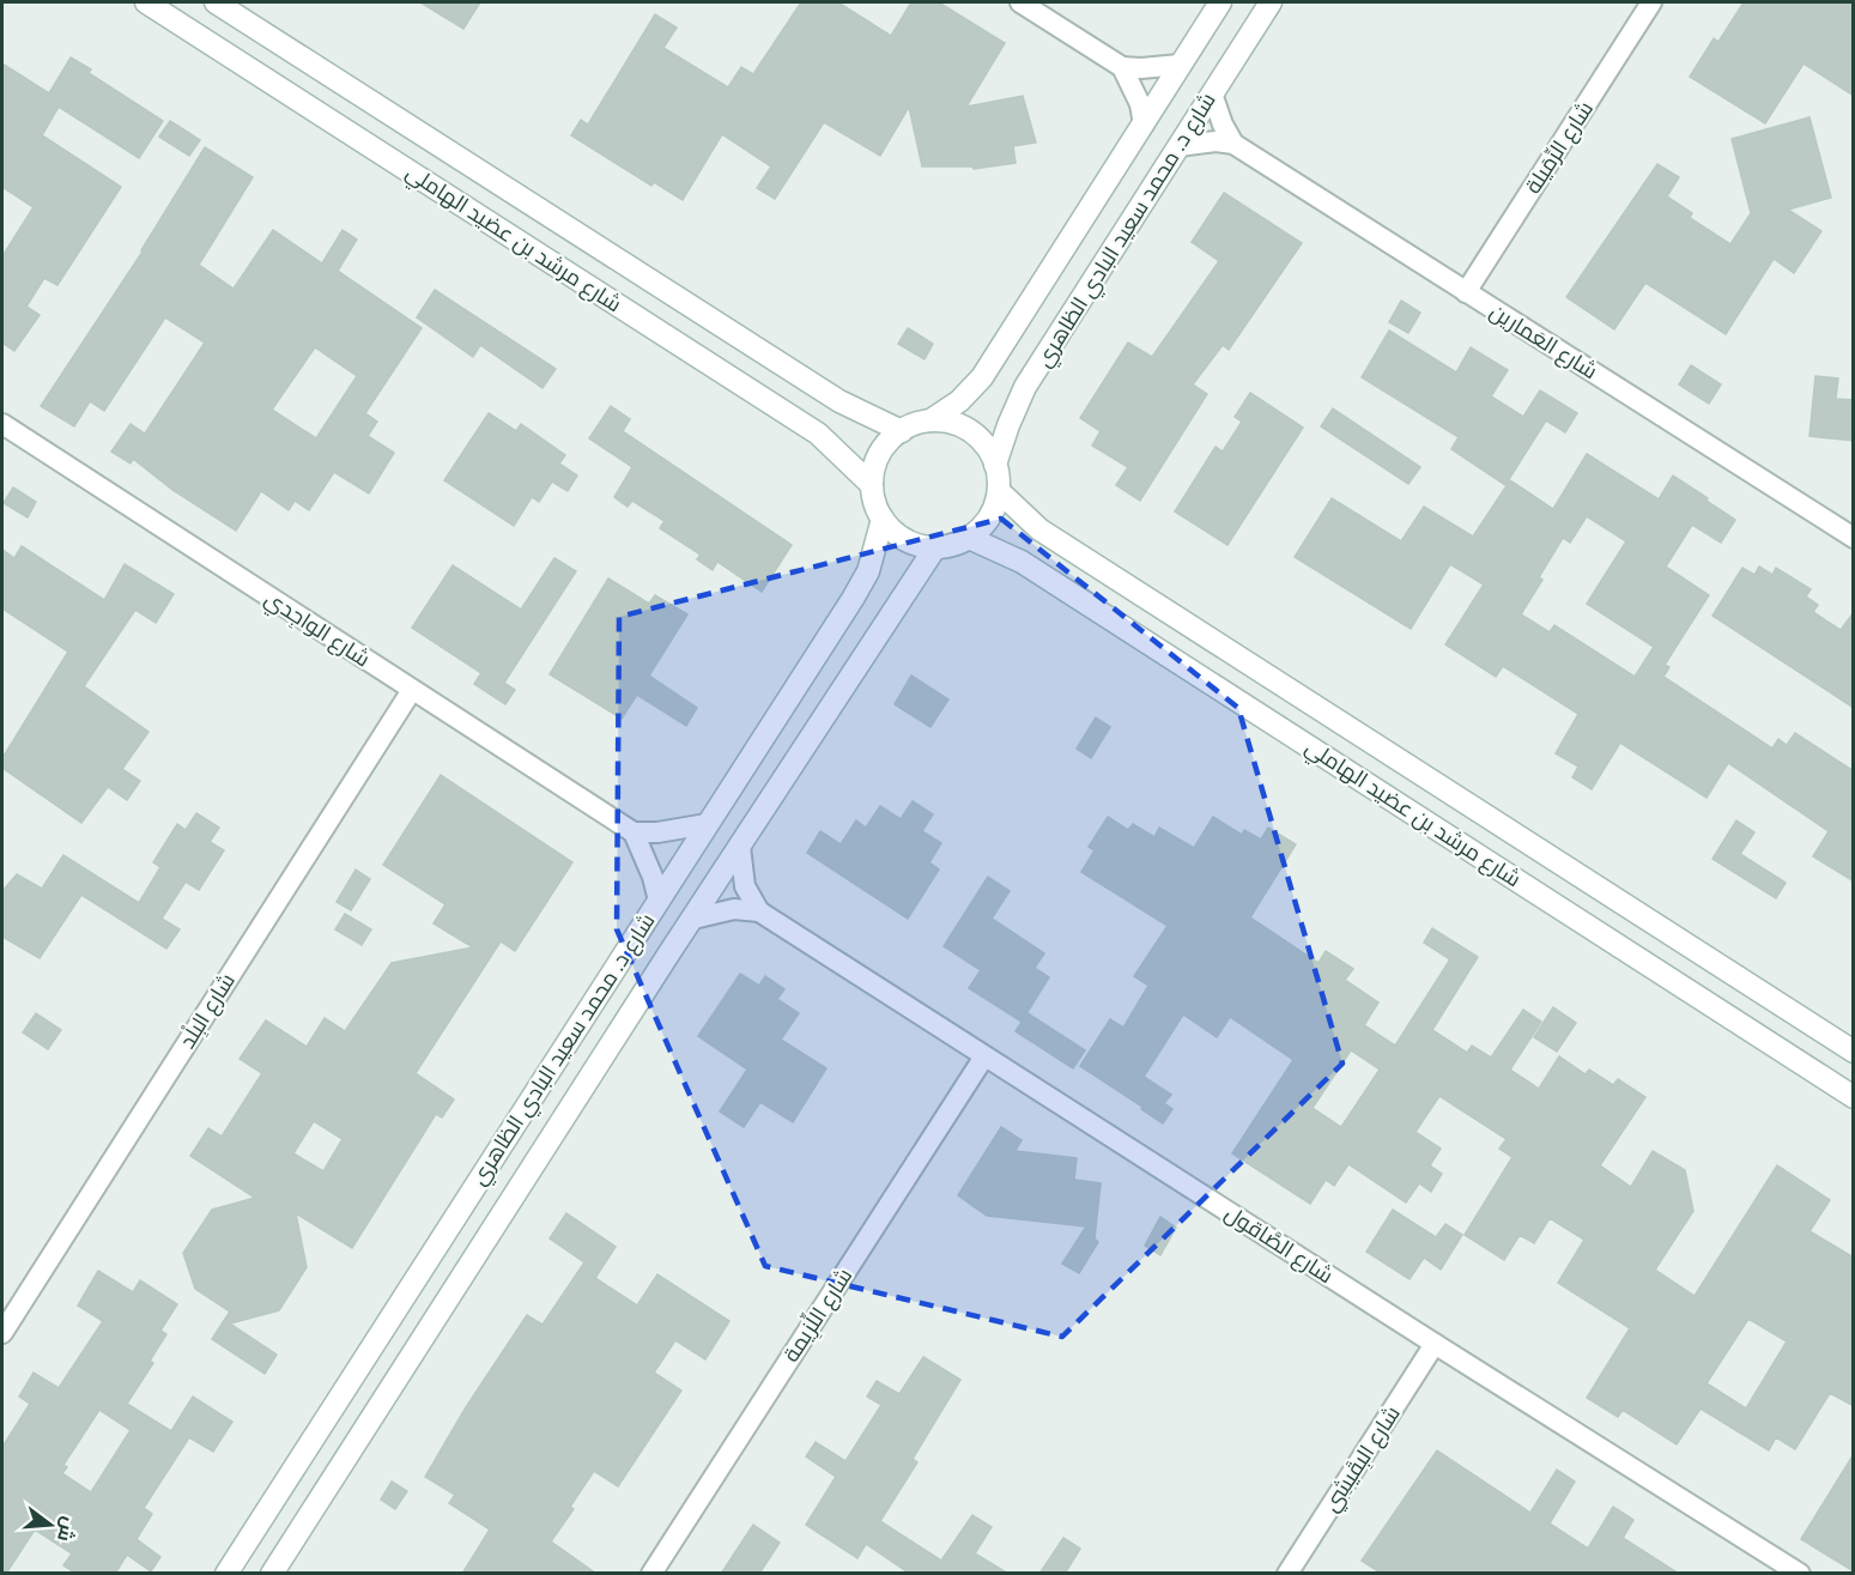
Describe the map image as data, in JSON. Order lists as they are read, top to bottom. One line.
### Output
{"streets":{"street":["شارع الرِّمَيلة","شارع د. محمد سعيد البادي الظاهري","شارع مرشد بن عضيد الهاملي","شارع العَمارين","شارع الواجِدي","شارع البِلْد","شارع الصَّاقول","شارع اللِّزِيمة","شارع البِقَيشِي"]},"crossings":[["شارع الرِّمَيلة","شارع العَمارين"],["شارع د. محمد سعيد البادي الظاهري","شارع مرشد بن عضيد الهاملي"],["شارع الواجِدي","شارع البِلْد"],["شارع الصَّاقول","شارع اللِّزِيمة"],["شارع الصَّاقول","شارع البِقَيشِي"]],"north":"right"}
